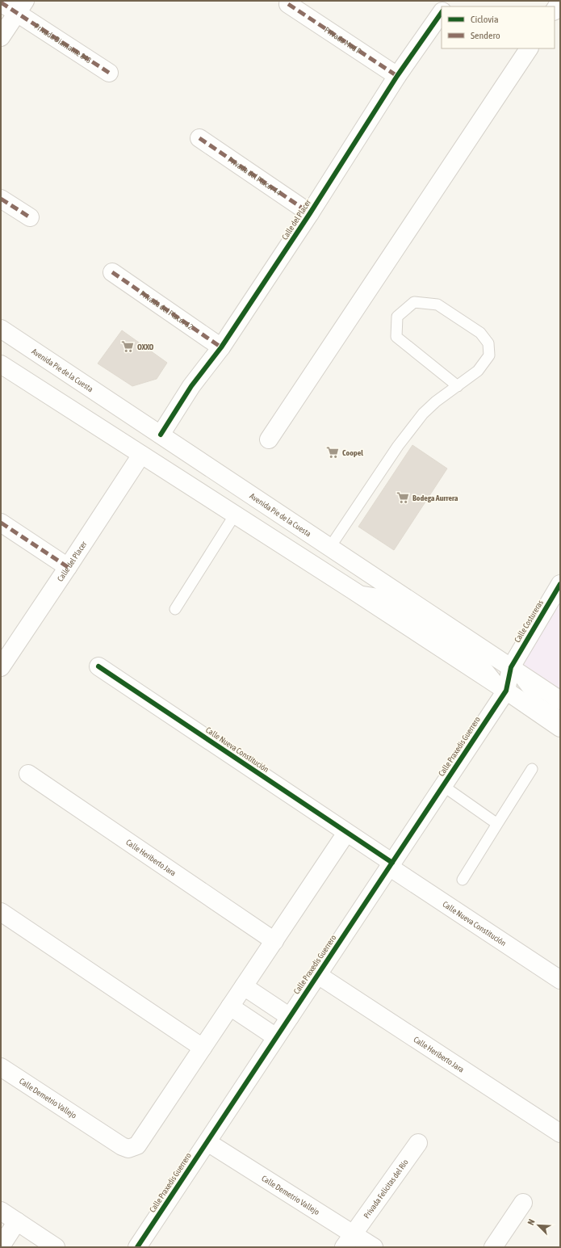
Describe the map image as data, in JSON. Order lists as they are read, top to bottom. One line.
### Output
{"streets":{"street":["Privada Mod F","Privada Diamante 843","Privada del Placer 44","Calle del Placer","Privada del Placer 62","Avenida Pie de la Cuesta","Calle Costureras","Calle Praxedis Guerrero","Calle Nueva Constitución","Calle Heriberto Jara","Calle Demetrio Vallejo","Privada Felícitas del Río"]},"crossings":[["Privada Mod F","Calle del Placer"],["Privada del Placer 44","Calle del Placer"],["Calle del Placer","Privada del Placer 62"],["Calle del Placer","Avenida Pie de la Cuesta"],["Avenida Pie de la Cuesta","Calle Costureras"],["Calle Costureras","Calle Praxedis Guerrero"],["Calle Praxedis Guerrero","Calle Nueva Constitución"],["Calle Praxedis Guerrero","Calle Heriberto Jara"],["Calle Praxedis Guerrero","Calle Demetrio Vallejo"],["Calle Demetrio Vallejo","Privada Felícitas del Río"]],"places":{"supermarket":["OXXO","Coopel","Bodega Aurrera"]},"legend":["Ciclovía","Sendero"],"north":"top left"}
